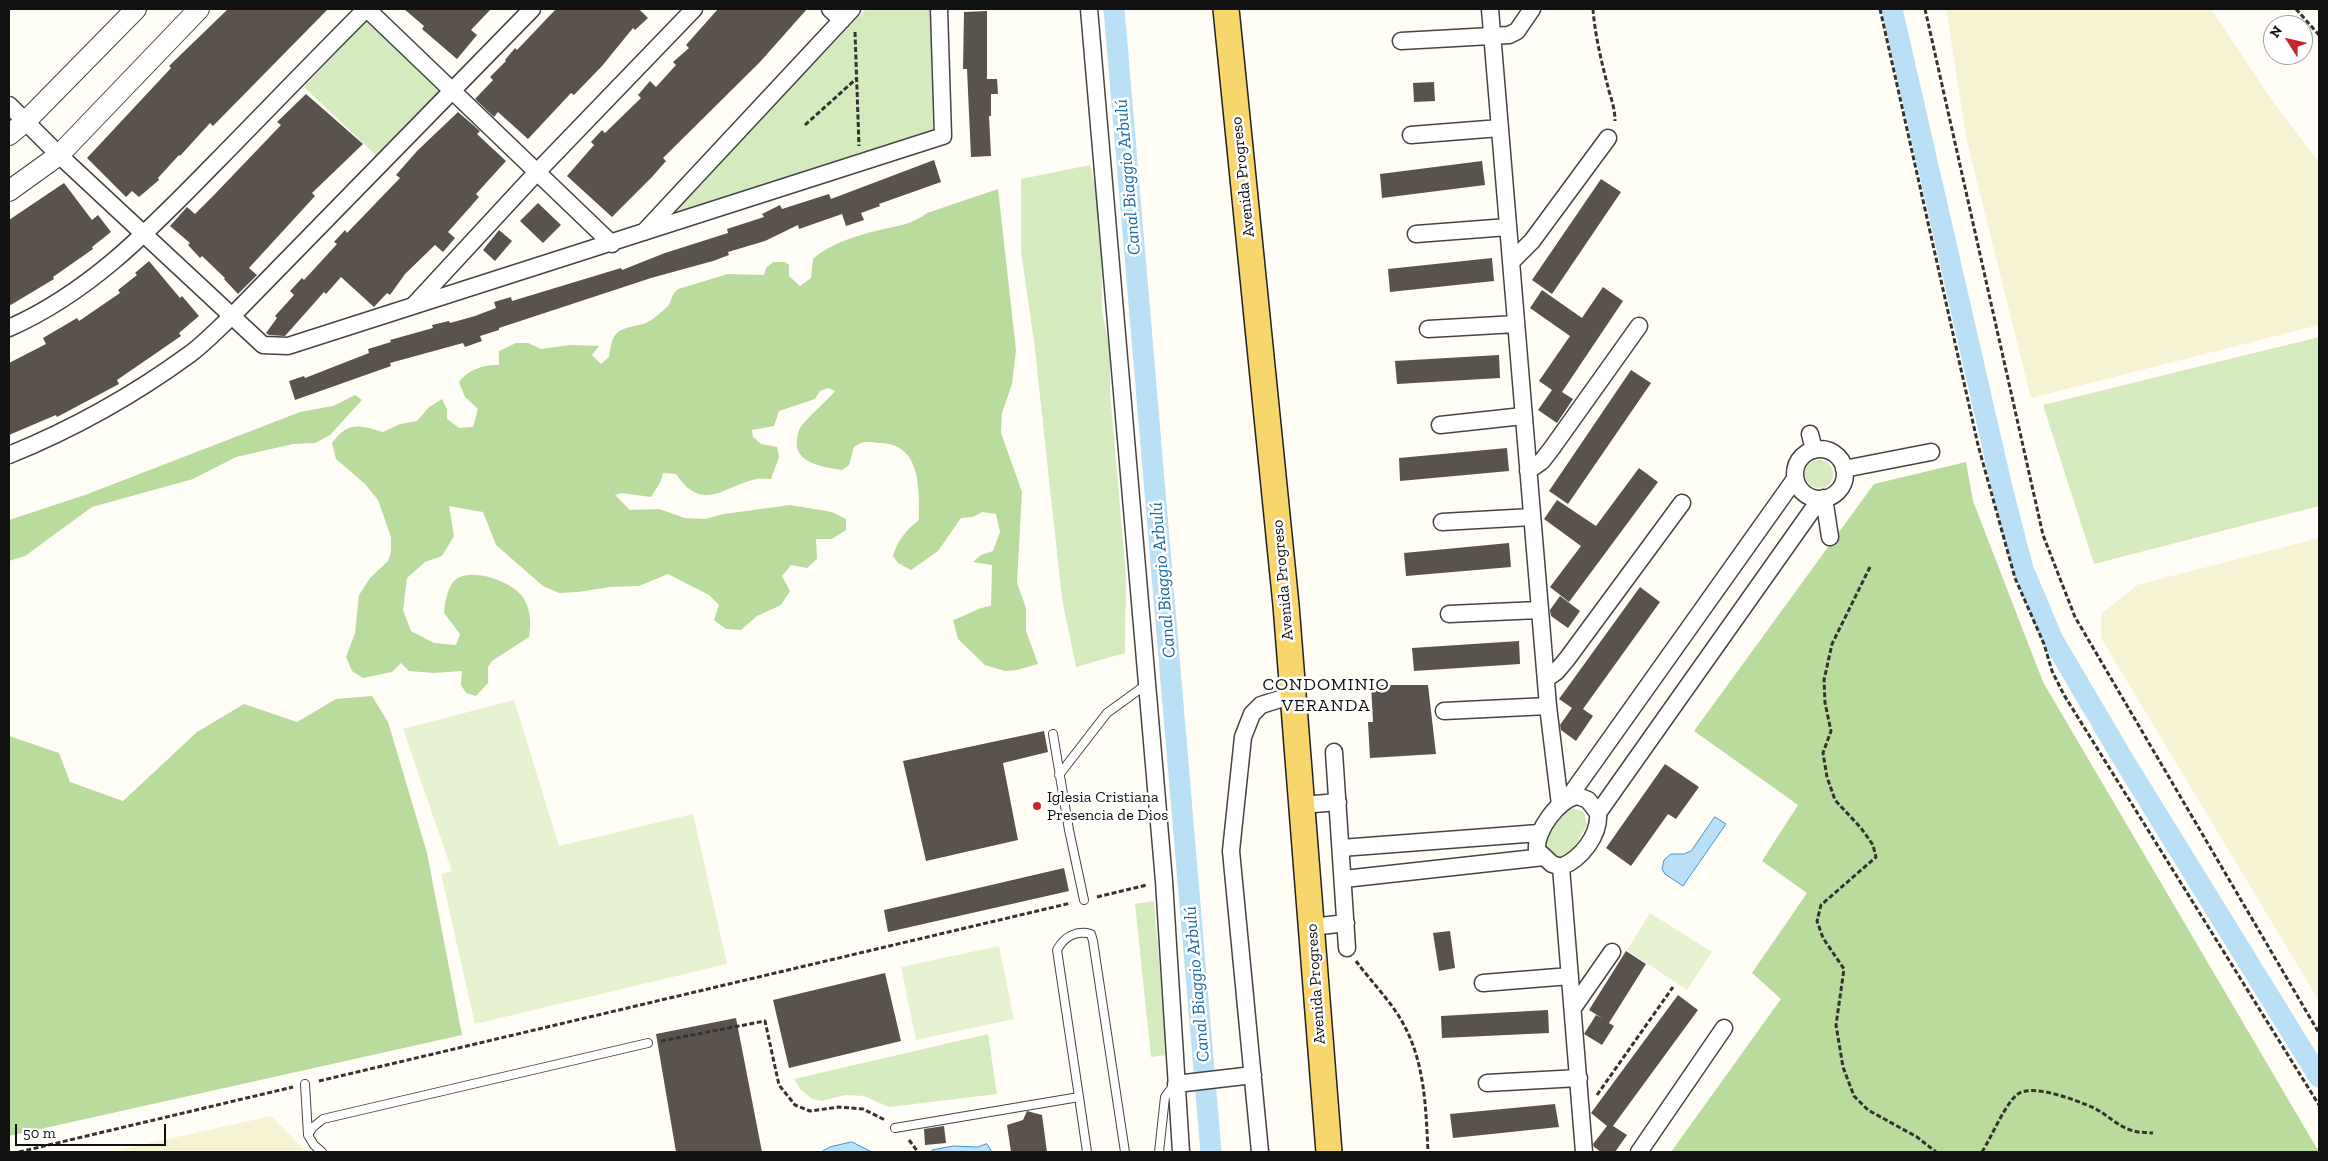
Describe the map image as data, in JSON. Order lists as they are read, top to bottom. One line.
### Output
{"streets":{"main road":["Avenida Progreso"]},"districts":["CONDOMINIO VERANDA"],"water":["Canal Biaggio Arbulú"],"places":["Iglesia Cristiana Presencia de Dios"],"scale_bar":"50 m","north":"top left"}
